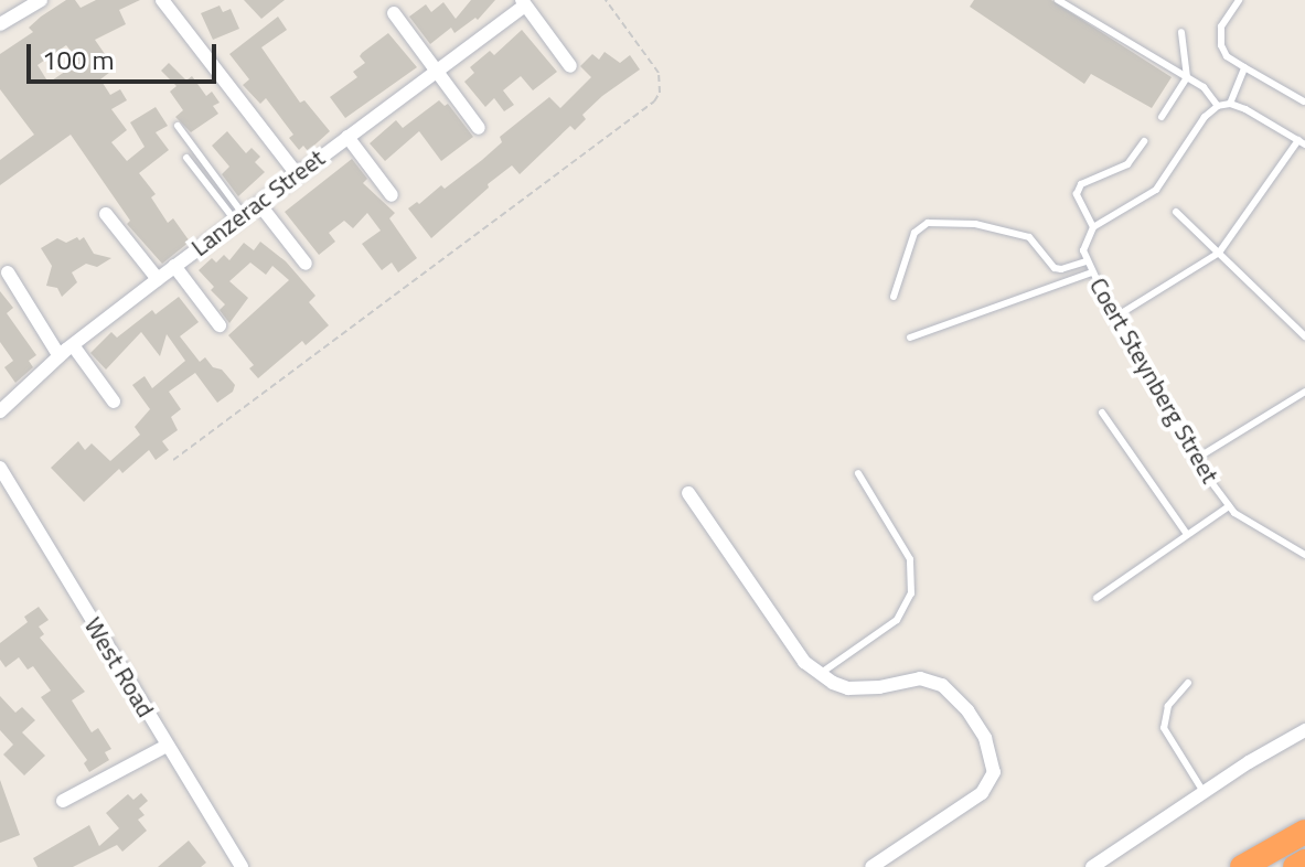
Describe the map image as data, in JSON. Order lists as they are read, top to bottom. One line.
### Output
{"streets":{"street":["Lanzerac Street","West Road"],"lane":["Coert Steynberg Street"]},"scale_bar":"100 m"}
